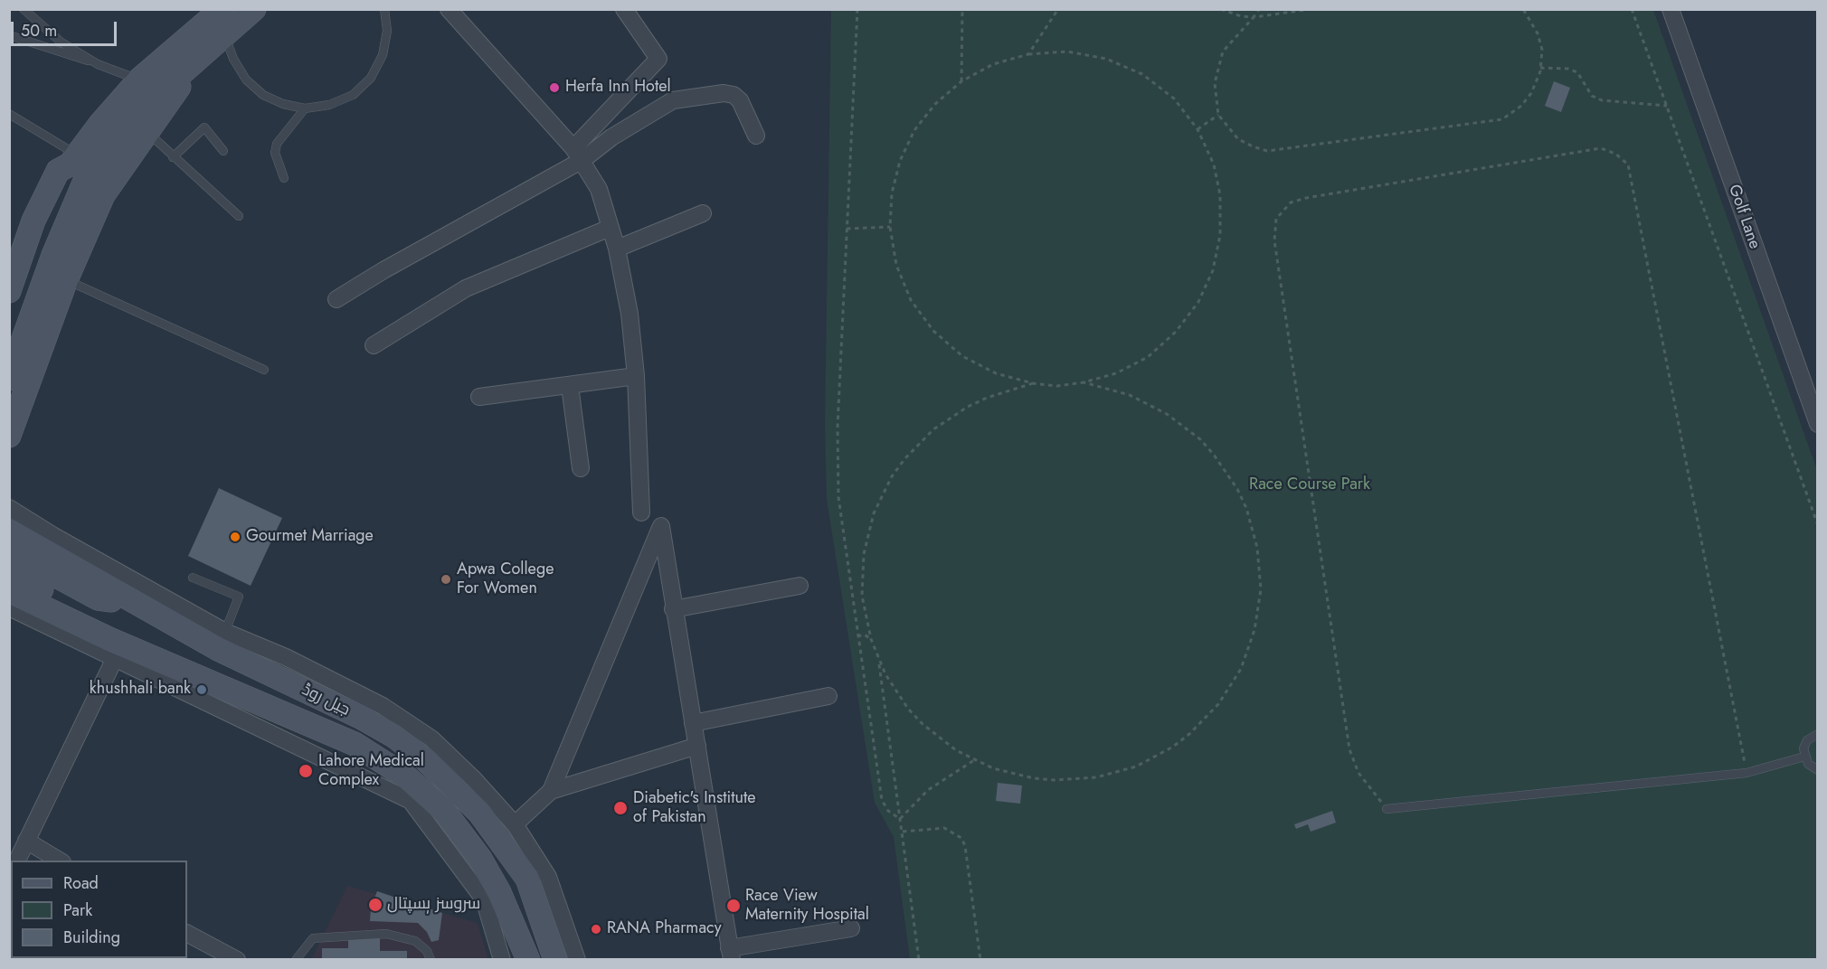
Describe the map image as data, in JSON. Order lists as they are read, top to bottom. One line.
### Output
{"streets":{"main road":["جیل روڈ"],"street":["Golf Lane"]},"parks":["Race Course Park"],"places":["Herfa Inn Hotel","Gourmet Marriage","Apwa College For Women","khushhali bank","Lahore Medical Complex","Diabetic's Institute of Pakistan","سروسز ہسپتال","Race View Maternity Hospital","RANA Pharmacy"],"legend":["Road","Park","Building"],"scale_bar":"50 m"}
